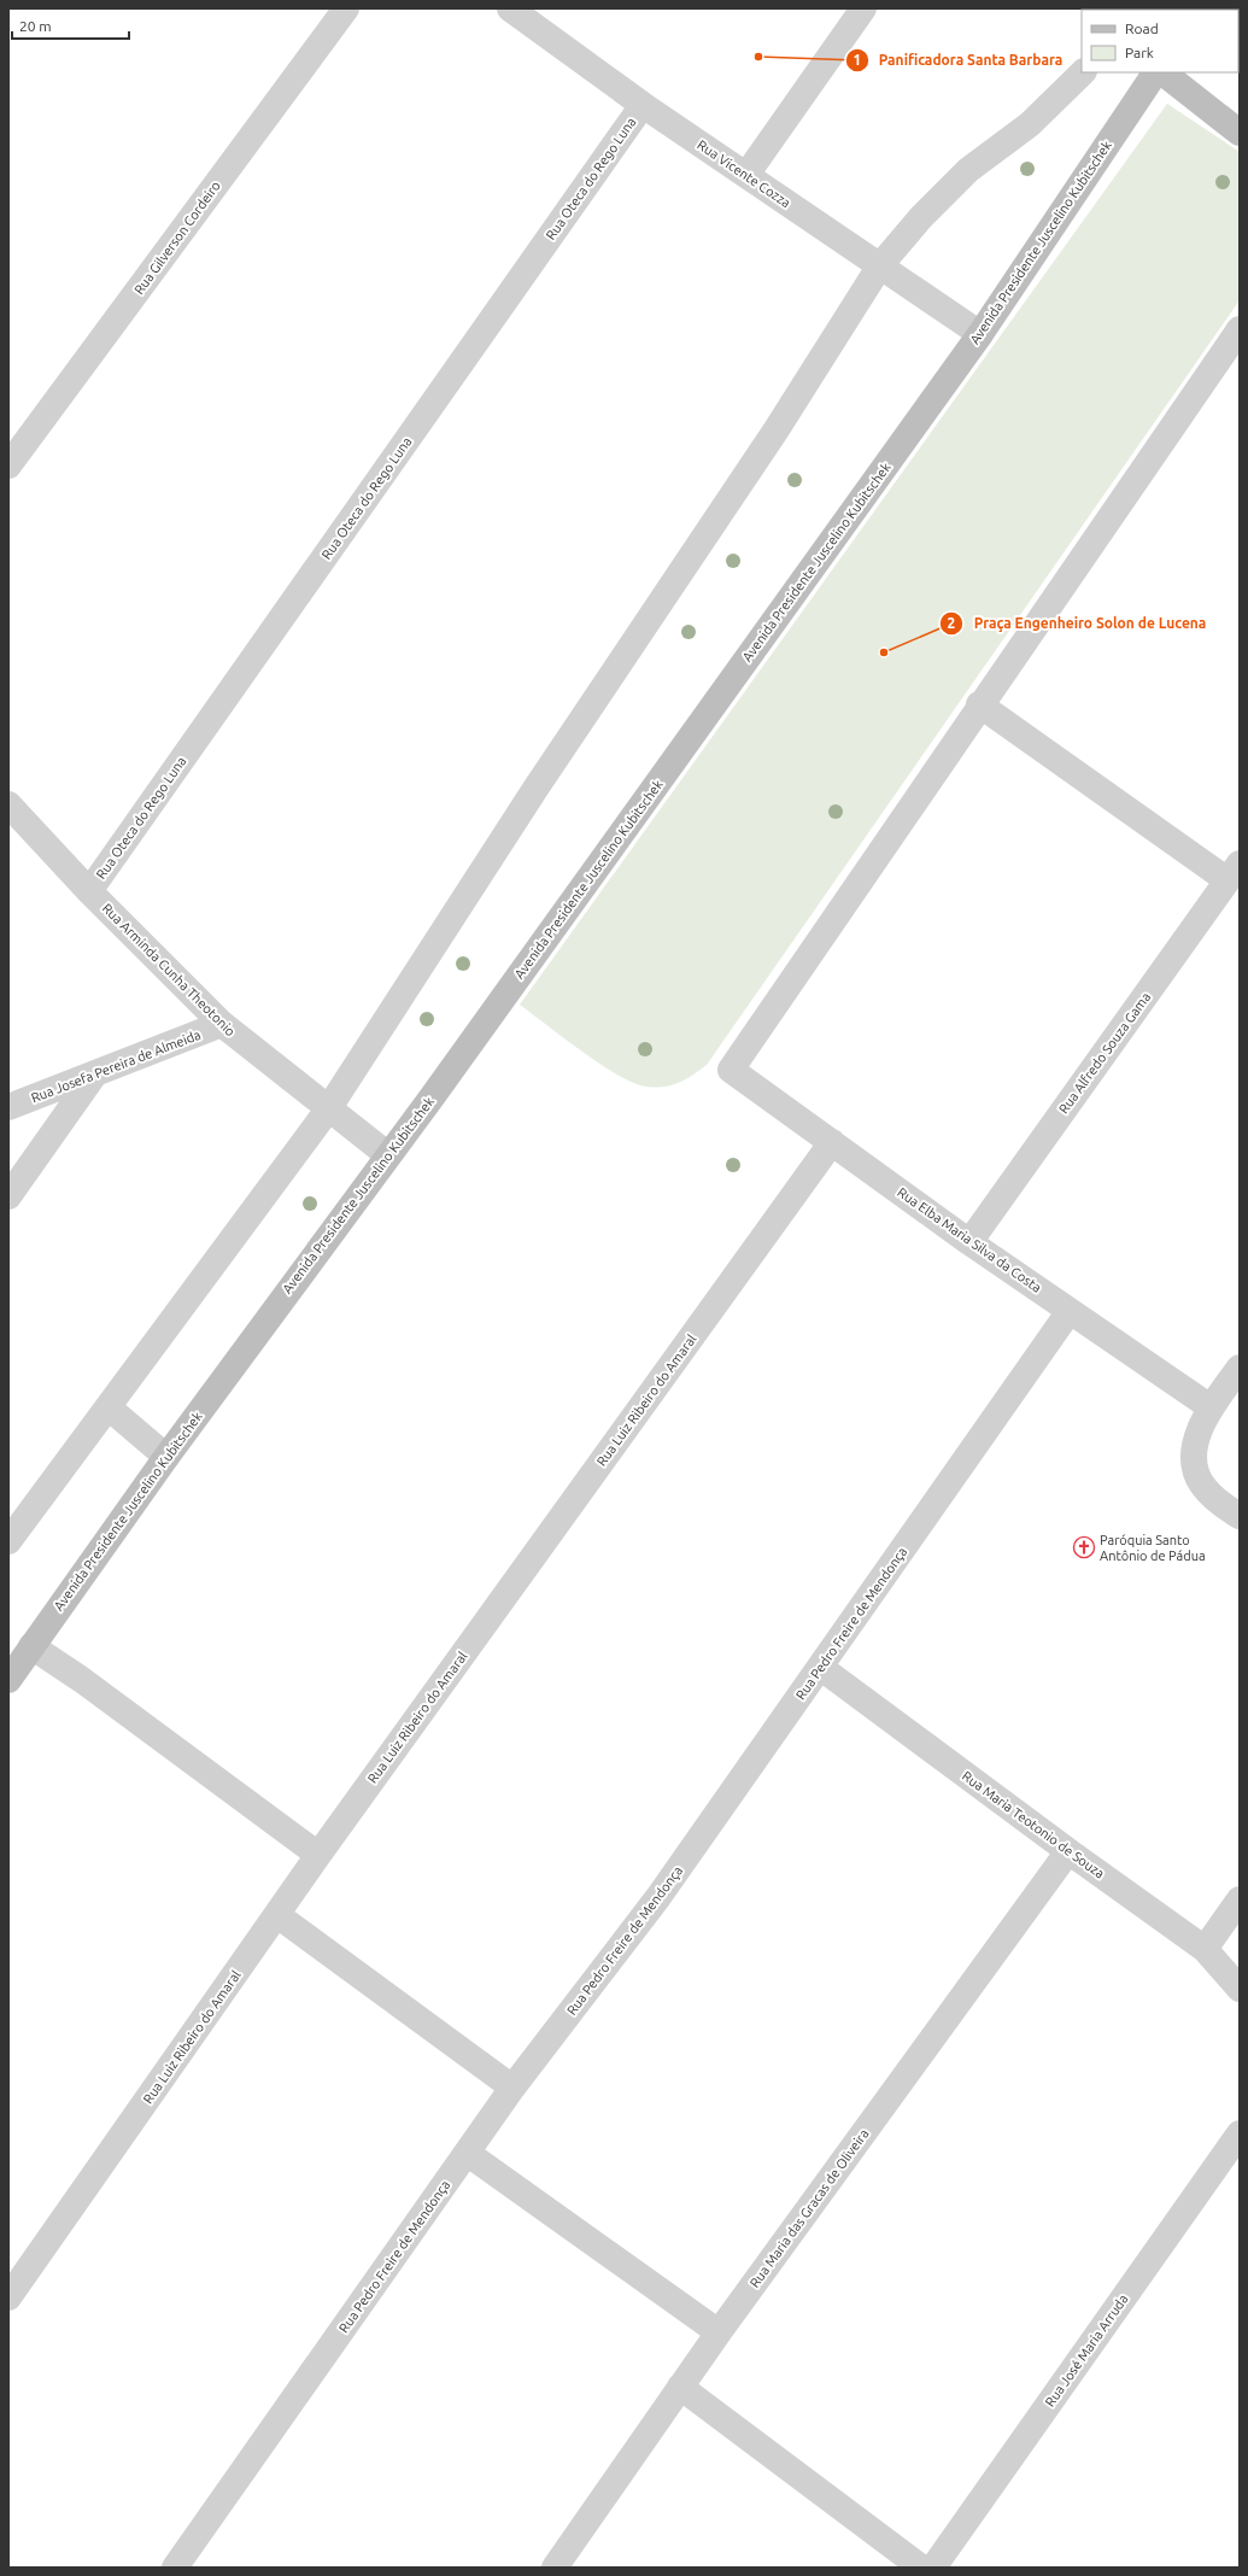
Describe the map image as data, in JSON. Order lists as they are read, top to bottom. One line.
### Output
{"streets":{"main road":["Avenida Presidente Juscelino Kubitschek"],"street":["Rua Vicente Cozza","Rua Oteca do Rego Luna","Rua Gilverson Cordeiro","Rua Arminda Cunha Theotonio","Rua Alfredo Souza Gama","Rua Josefa Pereira de Almeida","Rua Elba Maria Silva da Costa","Rua Luiz Ribeiro do Amaral","Rua Pedro Freire de Mendonça","Rua Maria Teotonio de Souza","Rua Maria das Gracas de Oliveira","Rua José Maria Arruda"]},"crossings":[["Rua Vicente Cozza","Rua Oteca do Rego Luna"],["Rua Vicente Cozza","Avenida Presidente Juscelino Kubitschek"],["Rua Oteca do Rego Luna","Rua Arminda Cunha Theotonio"],["Avenida Presidente Juscelino Kubitschek","Rua Arminda Cunha Theotonio"],["Rua Arminda Cunha Theotonio","Rua Josefa Pereira de Almeida"],["Rua Alfredo Souza Gama","Rua Elba Maria Silva da Costa"],["Rua Elba Maria Silva da Costa","Rua Luiz Ribeiro do Amaral"],["Rua Elba Maria Silva da Costa","Rua Pedro Freire de Mendonça"],["Rua Pedro Freire de Mendonça","Rua Maria Teotonio de Souza"],["Rua Maria Teotonio de Souza","Rua Maria das Gracas de Oliveira"]],"places":{"other":["Panificadora Santa Barbara","Praça Engenheiro Solon de Lucena"],"church":["Paróquia Santo Antônio de Pádua"]},"legend":["Road","Park"],"scale_bar":"20 m"}
